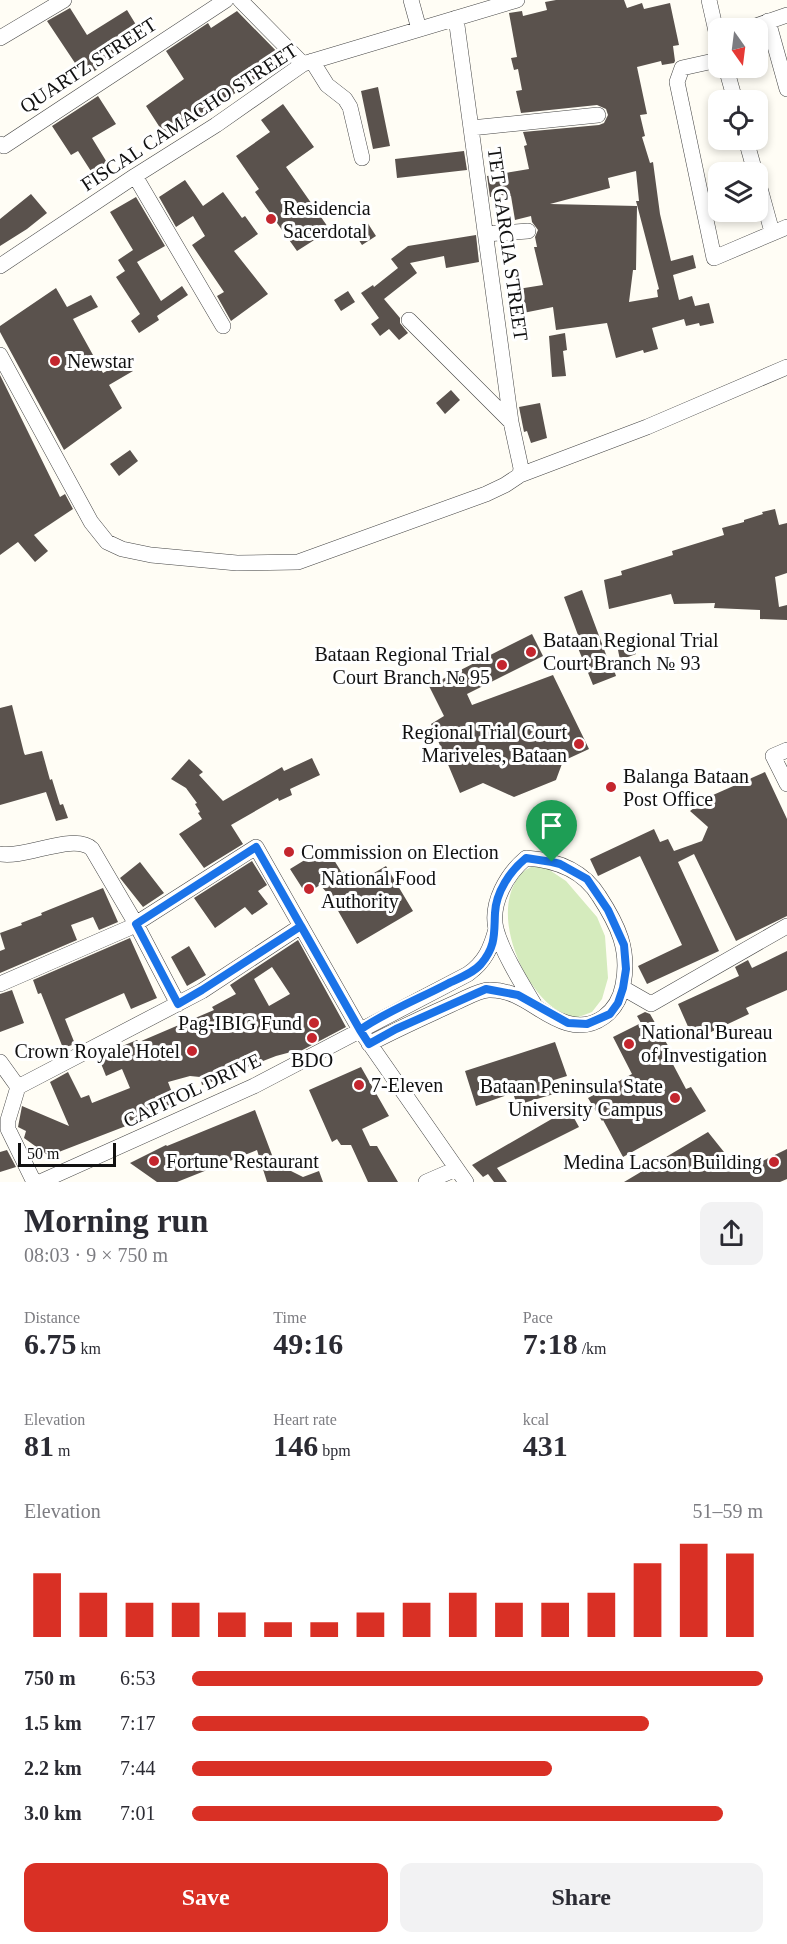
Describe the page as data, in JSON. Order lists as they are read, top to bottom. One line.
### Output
{"streets":{"street":["QUARTZ STREET","FISCAL CAMACHO STREET","TET GARCIA STREET","CAPITOL DRIVE"]},"crossings":[["FISCAL CAMACHO STREET","TET GARCIA STREET"]],"places":["Residencia Sacerdotal","Newstar","Bataan Regional Trial Court Branch № 93","Bataan Regional Trial Court Branch № 95","Regional Trial Court Mariveles, Bataan","Balanga Bataan Post Office","Commission on Election","National Food Authority","Pag-IBIG Fund","BDO","National Bureau of Investigation","Crown Royale Hotel","7-Eleven","Bataan Peninsula State University Campus","Fortune Restaurant","Medina Lacson Building"],"scale_bar":"50 m","north":"bottom","page":{"scale":"50 m","heading":["Morning run","08:03 · 9 × 750 m"],"stats":[["Distance","6.75 km"],["Time","49:16"],["Pace","7:18 /km"],["Elevation","81 m"],["Heart rate","146 bpm"],["kcal","431"]],"chart":["Elevation","51–59 m"],"list":[{"name":"750 m","note":"6:53"},{"name":"1.5 km","note":"7:17"},{"name":"2.2 km","note":"7:44"},{"name":"3.0 km","note":"7:01"}],"buttons":["Save","Share"]}}
